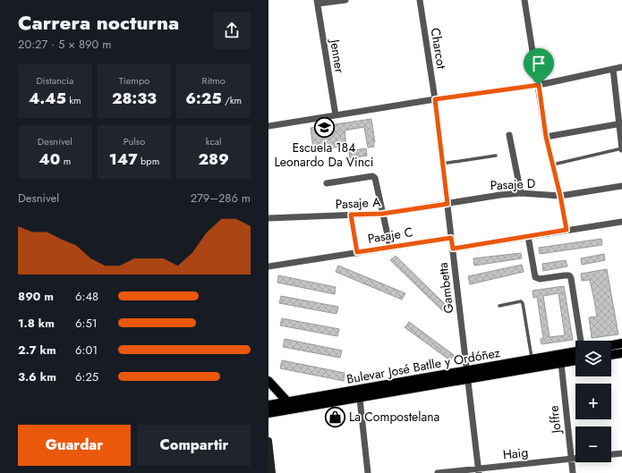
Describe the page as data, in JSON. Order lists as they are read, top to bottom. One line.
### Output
{"streets":{"main road":["Bulevar José Batlle y Ordóñez"],"street":["Charcot","Jenner","Pasaje D","Pasaje A","Pasaje C","Gambetta","Joffre","Haig"]},"crossings":[["Charcot","Gambetta"],["Pasaje D","Pasaje A"],["Pasaje D","Gambetta"],["Pasaje A","Gambetta"],["Pasaje C","Gambetta"],["Gambetta","Bulevar José Batlle y Ordóñez"],["Gambetta","Haig"],["Bulevar José Batlle y Ordóñez","Joffre"],["Joffre","Haig"]],"places":{"school or university":["Escuela 184 Leonardo Da Vinci"],"shop":["La Compostelana"]},"page":{"heading":["Carrera nocturna","20:27 · 5 × 890 m"],"stats":[["Distancia","4.45 km"],["Tiempo","28:33"],["Ritmo","6:25 /km"],["Desnivel","40 m"],["Pulso","147 bpm"],["kcal","289"]],"chart":["Desnivel","279–286 m"],"list":[{"name":"890 m","note":"6:48"},{"name":"1.8 km","note":"6:51"},{"name":"2.7 km","note":"6:01"},{"name":"3.6 km","note":"6:25"}],"map_buttons":["+","−"],"buttons":["Guardar","Compartir"]}}
